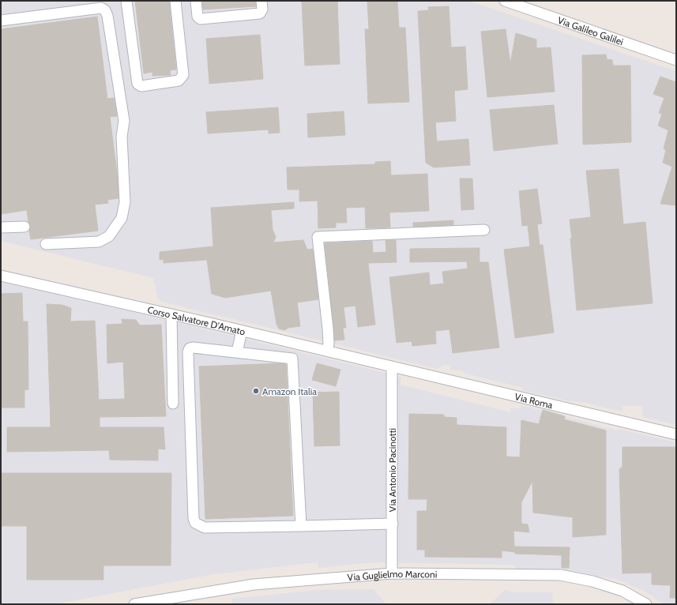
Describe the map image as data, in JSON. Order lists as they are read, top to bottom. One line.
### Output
{"streets":{"street":["Via Galileo Galilei","Corso Salvatore D'Amato","Via Roma","Via Antonio Pacinotti","Via Guglielmo Marconi"]},"crossings":[["Corso Salvatore D'Amato","Via Roma"],["Corso Salvatore D'Amato","Via Antonio Pacinotti"],["Via Roma","Via Antonio Pacinotti"],["Via Antonio Pacinotti","Via Guglielmo Marconi"]],"places":["Amazon Italia"]}
